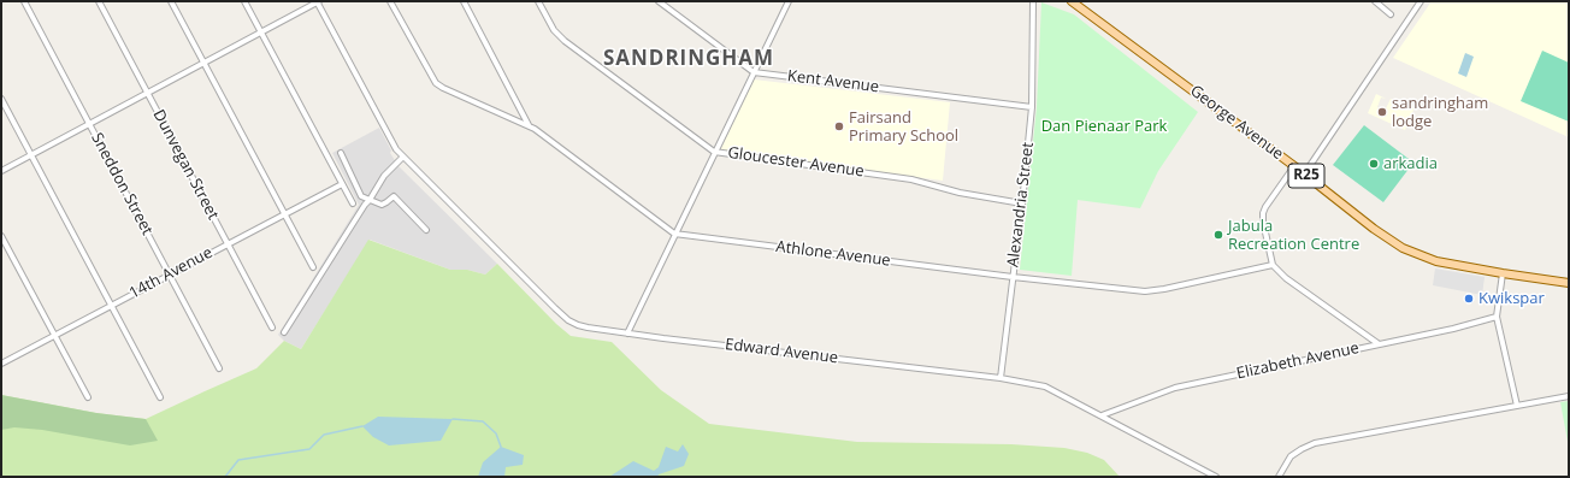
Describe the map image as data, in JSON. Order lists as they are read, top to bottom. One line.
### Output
{"streets":{"main road":["George Avenue","R25"],"street":["Kent Avenue","Gloucester Avenue","Dunvegan Street","Sneddon Street","Alexandria Street","Athlone Avenue","14th Avenue","Edward Avenue","Elizabeth Avenue"]},"crossings":[["Kent Avenue","Alexandria Street"],["Gloucester Avenue","Alexandria Street"],["Dunvegan Street","14th Avenue"],["Sneddon Street","14th Avenue"],["Alexandria Street","Athlone Avenue"],["Alexandria Street","Edward Avenue"],["Edward Avenue","Elizabeth Avenue"]],"districts":["SANDRINGHAM"],"parks":["Dan Pienaar Park"],"places":["sandringham lodge","Fairsand Primary School","arkadia","Jabula Recreation Centre","Kwikspar"]}
